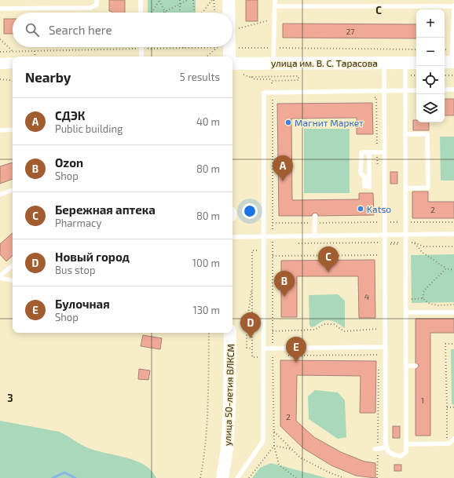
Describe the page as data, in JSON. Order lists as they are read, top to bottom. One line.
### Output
{"streets":{"main road":["улица им. В. С. Тарасова","улица 50-летия ВЛКСМ"]},"places":["Магнит Маркет","Katso"],"house_numbers":["27","2","4","1","2"],"page":{"map_buttons":["+","−"],"search":"Search here","heading":["Nearby","5 results"],"list":[{"mark":"A","name":"СДЭК","note":"Public building","value":"40 m"},{"mark":"B","name":"Ozon","note":"Shop","value":"80 m"},{"mark":"C","name":"Бережная аптека","note":"Pharmacy","value":"80 m"},{"mark":"D","name":"Новый город","note":"Bus stop","value":"100 m"},{"mark":"E","name":"Булочная","note":"Shop","value":"130 m"}],"pins":["A","C","B","D","E"]},"grid":{"columns":["C"],"rows":["3"]}}
